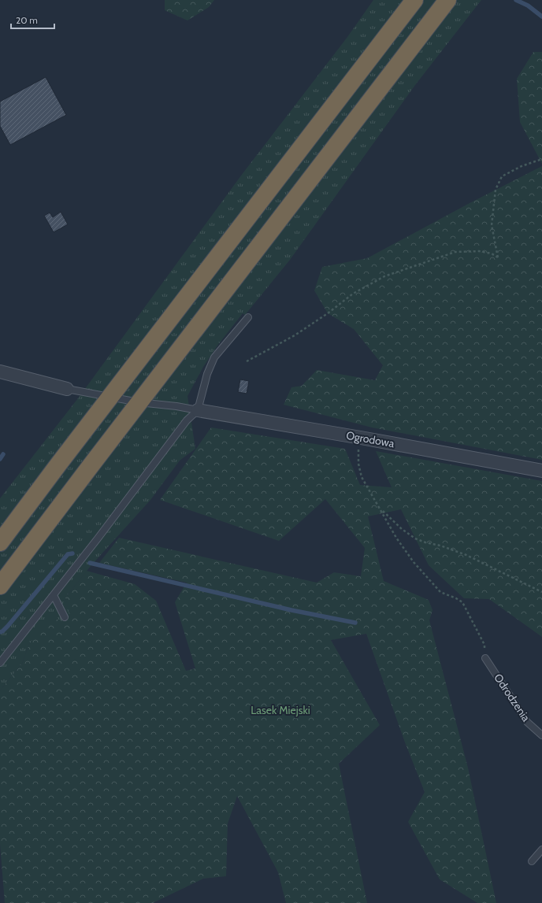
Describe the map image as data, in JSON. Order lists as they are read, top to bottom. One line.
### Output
{"streets":{"street":["Ogrodowa"],"lane":["Odrodzenia"]},"parks":["Lasek Miejski"],"scale_bar":"20 m"}
